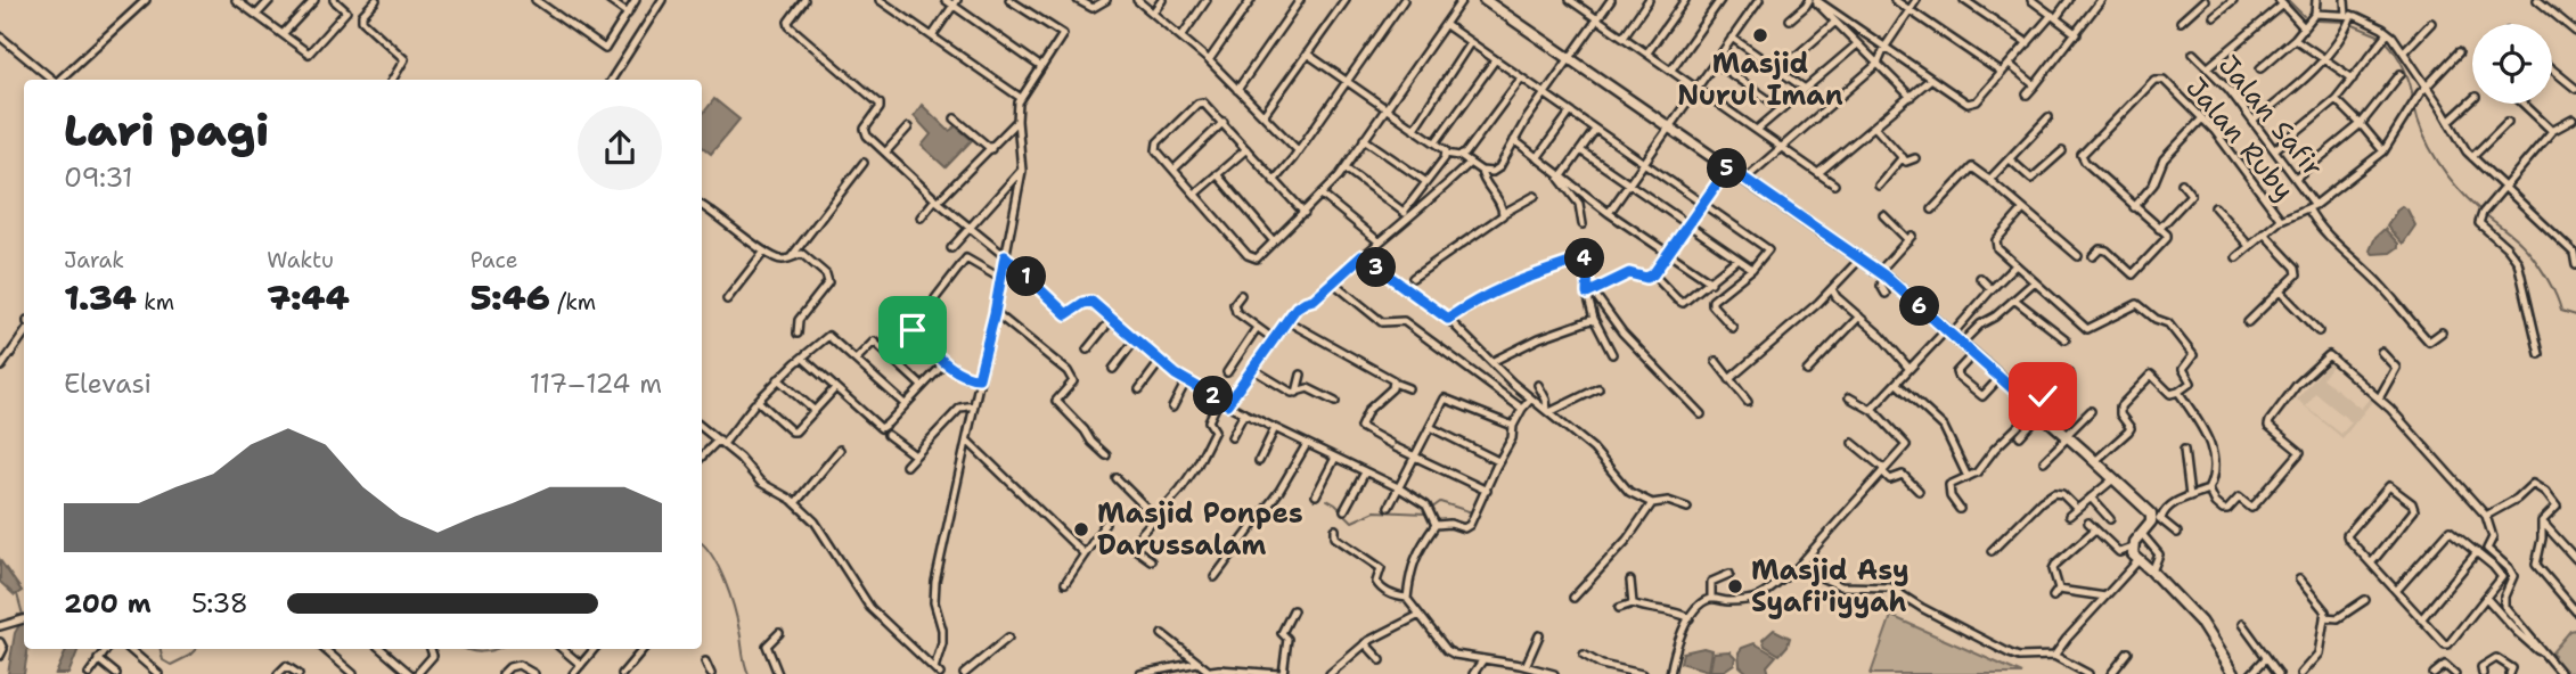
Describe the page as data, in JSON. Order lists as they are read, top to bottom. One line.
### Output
{"streets":{"street":["Jalan Safir","Jalan Ruby"]},"crossings":[["Jalan Safir","Jalan Ruby"]],"places":["Masjid Nurul Iman","Masjid Ponpes Darussalam","Masjid Asy Syafi'iyyah"],"page":{"heading":["Lari pagi","09:31"],"pins":["5","4","3","1","6","2"],"stats":[["Jarak","1.34 km"],["Waktu","7:44"],["Pace","5:46 /km"]],"chart":["Elevasi","117–124 m"],"list":[{"name":"200 m","note":"5:38"}]}}
